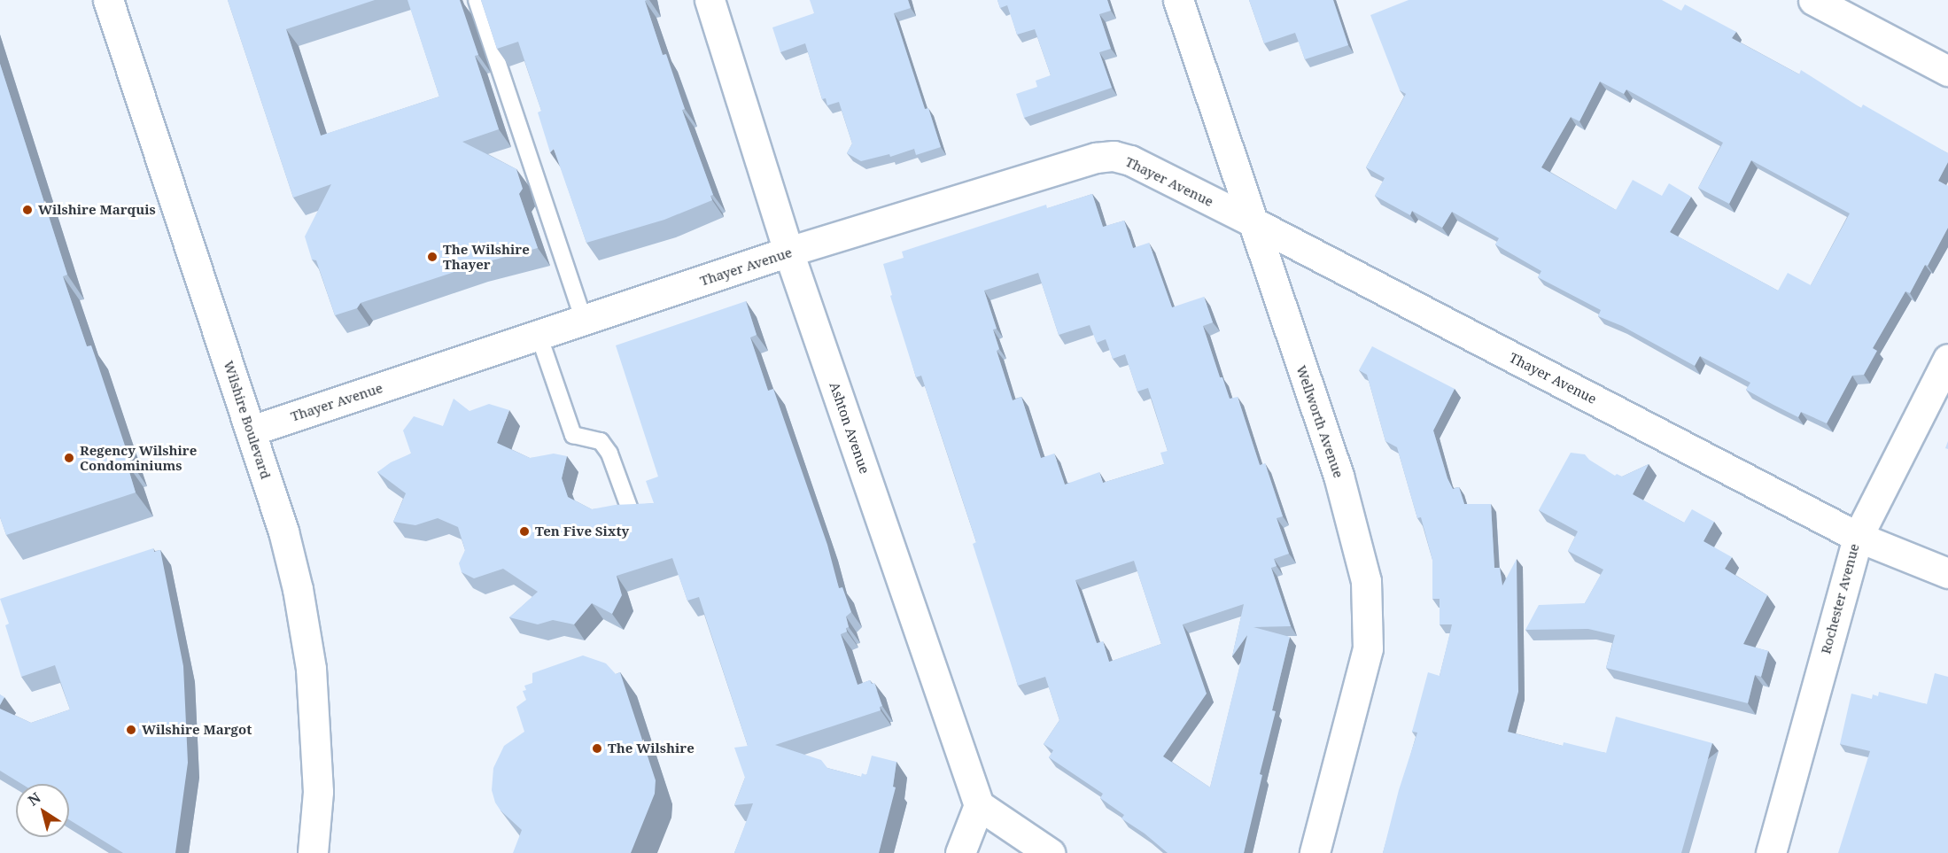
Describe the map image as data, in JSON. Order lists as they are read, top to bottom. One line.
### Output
{"streets":{"street":["Thayer Avenue","Wilshire Boulevard","Wellworth Avenue","Ashton Avenue","Rochester Avenue"]},"crossings":[["Thayer Avenue","Wilshire Boulevard"],["Thayer Avenue","Wellworth Avenue"],["Thayer Avenue","Ashton Avenue"],["Thayer Avenue","Rochester Avenue"]],"places":["Wilshire Marquis","The Wilshire Thayer","Regency Wilshire Condominiums","Ten Five Sixty","Wilshire Margot","The Wilshire"],"north":"top left"}
